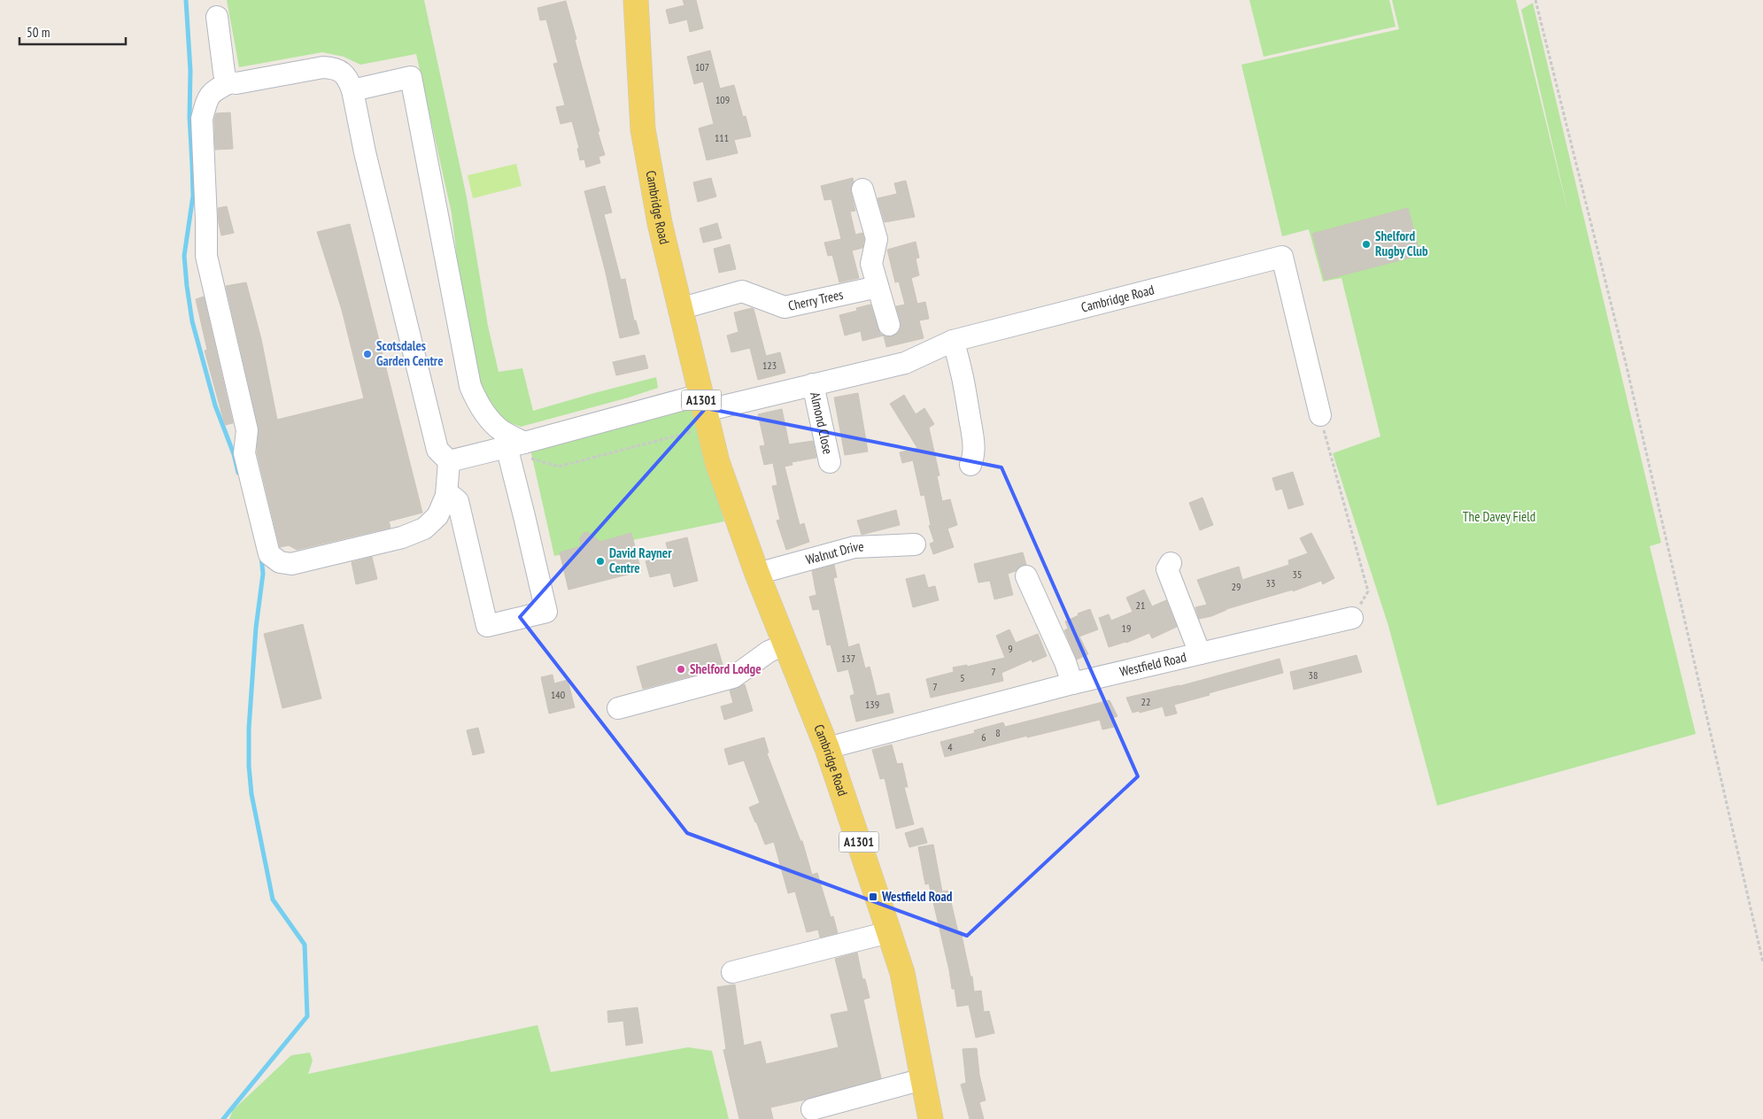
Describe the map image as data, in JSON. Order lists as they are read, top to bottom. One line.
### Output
{"streets":{"main road":["Cambridge Road","A1301"],"street":["Cherry Trees","Almond Close","Walnut Drive","Westfield Road"]},"crossings":[["Cambridge Road","Cherry Trees"],["Cambridge Road","Almond Close"],["Cambridge Road","Walnut Drive"],["Cambridge Road","Westfield Road"]],"parks":["The Davey Field"],"places":{"other":["Shelford Rugby Club","Scotsdales Garden Centre","David Rayner Centre","Shelford Lodge"],"transit":["Westfield Road"]},"house_numbers":["107","109","111","123","35","33","29","21","19","9","137","7","38","5","7","140","22","139","8","6","4"],"scale_bar":"50 m"}
